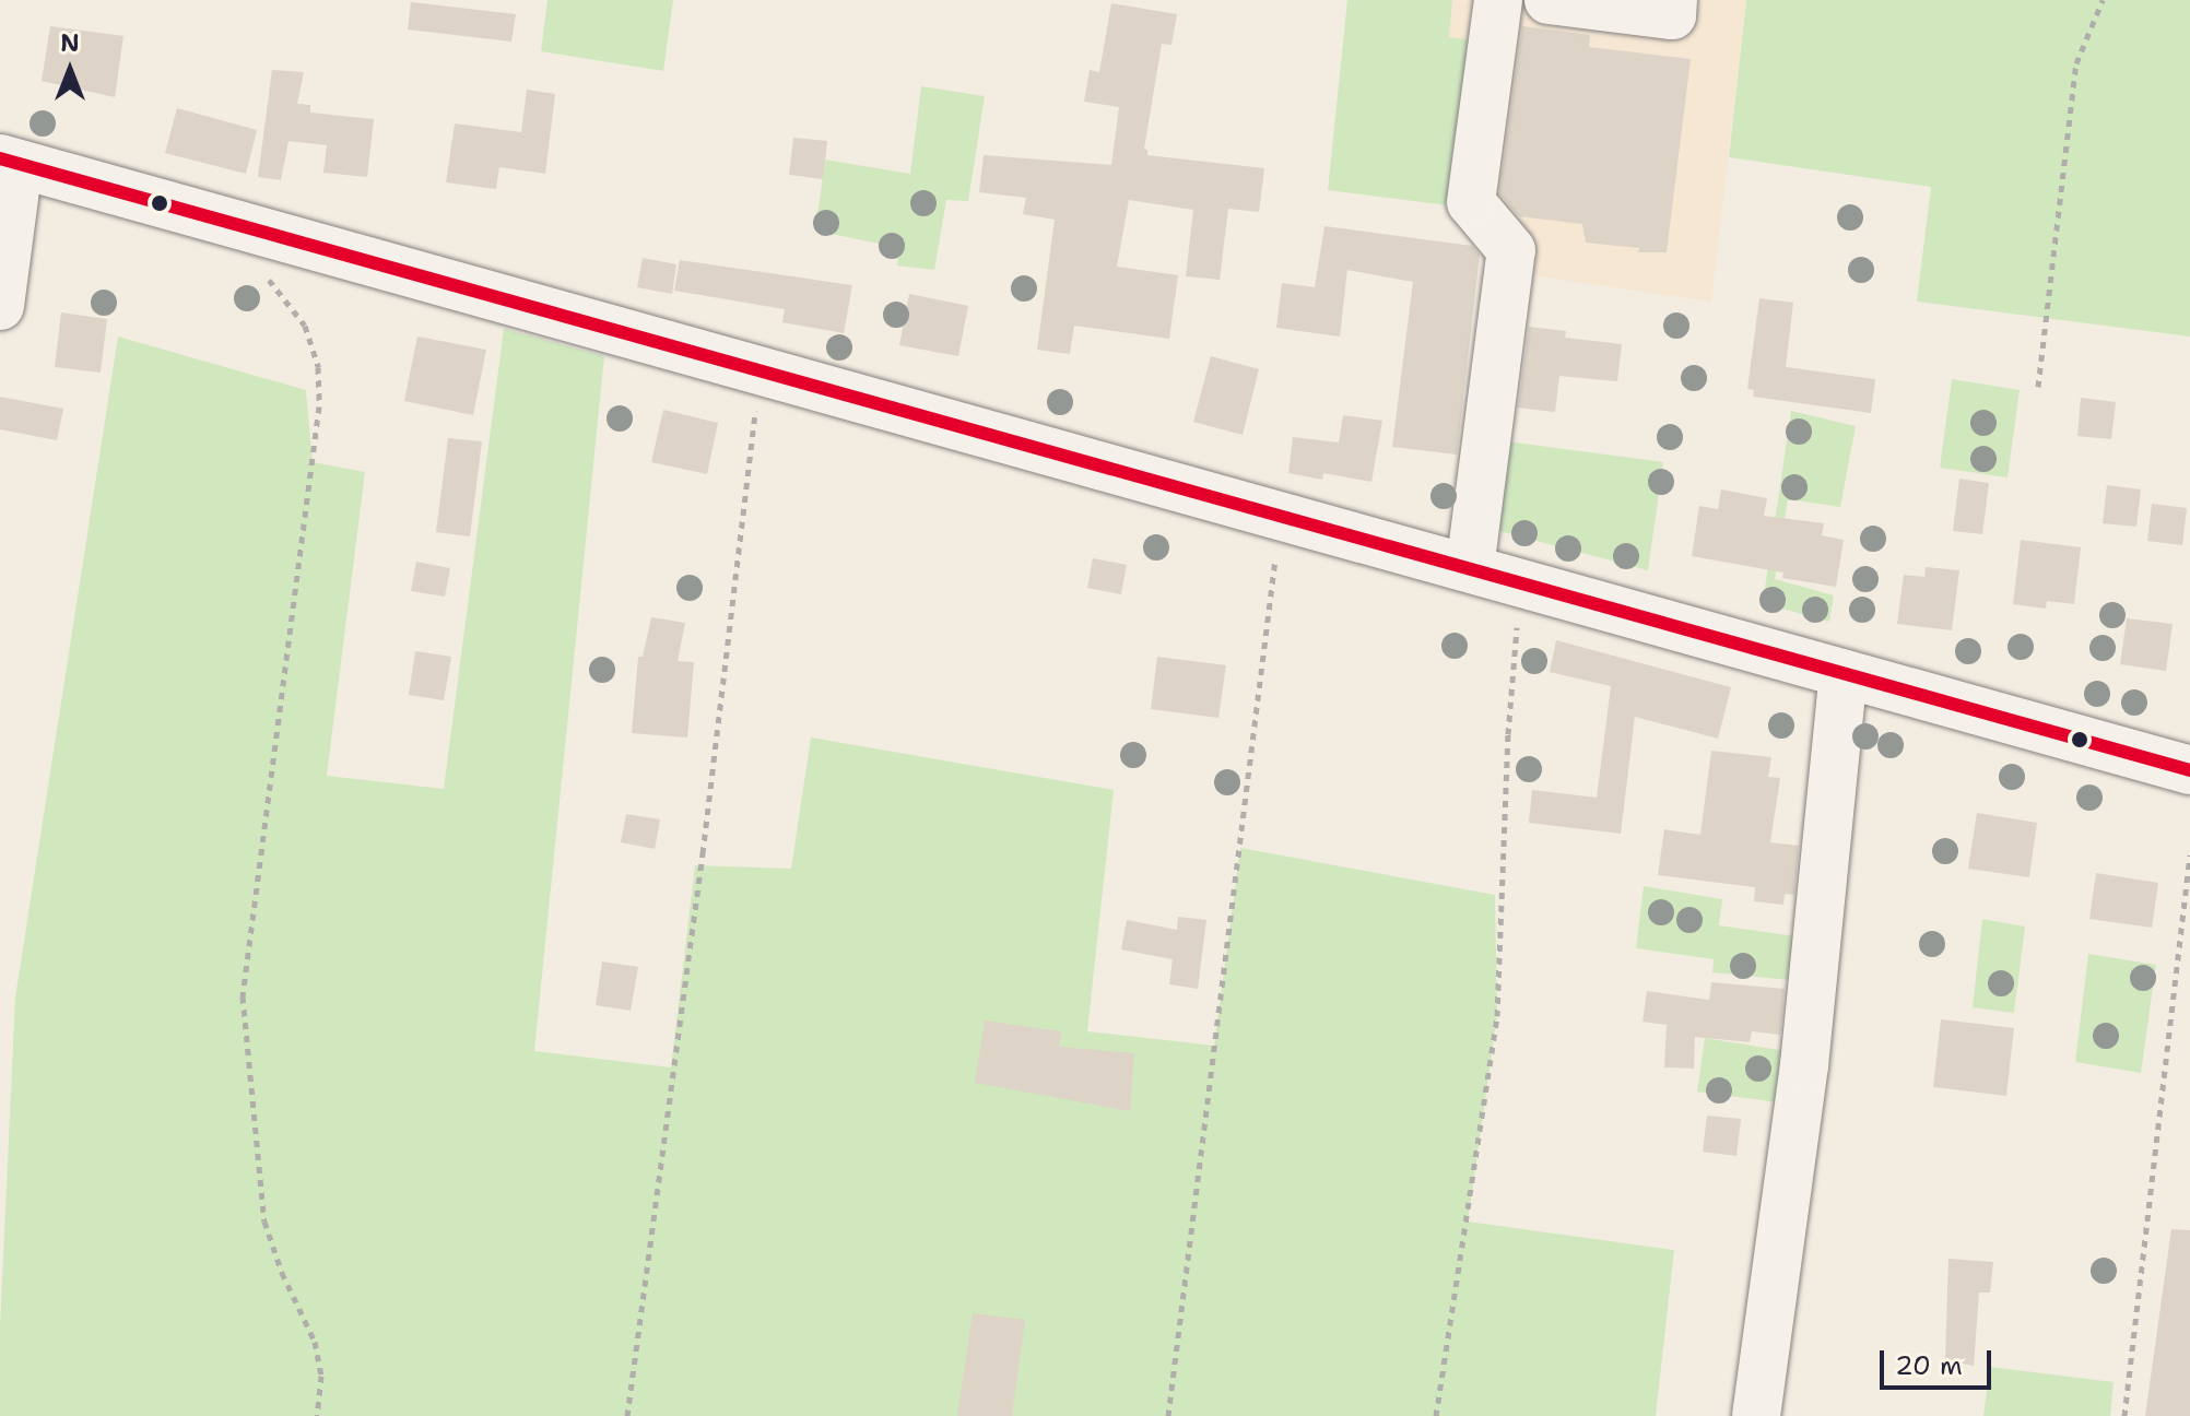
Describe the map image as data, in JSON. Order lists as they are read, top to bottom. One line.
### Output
{"scale_bar":"20 m","north":"top"}
